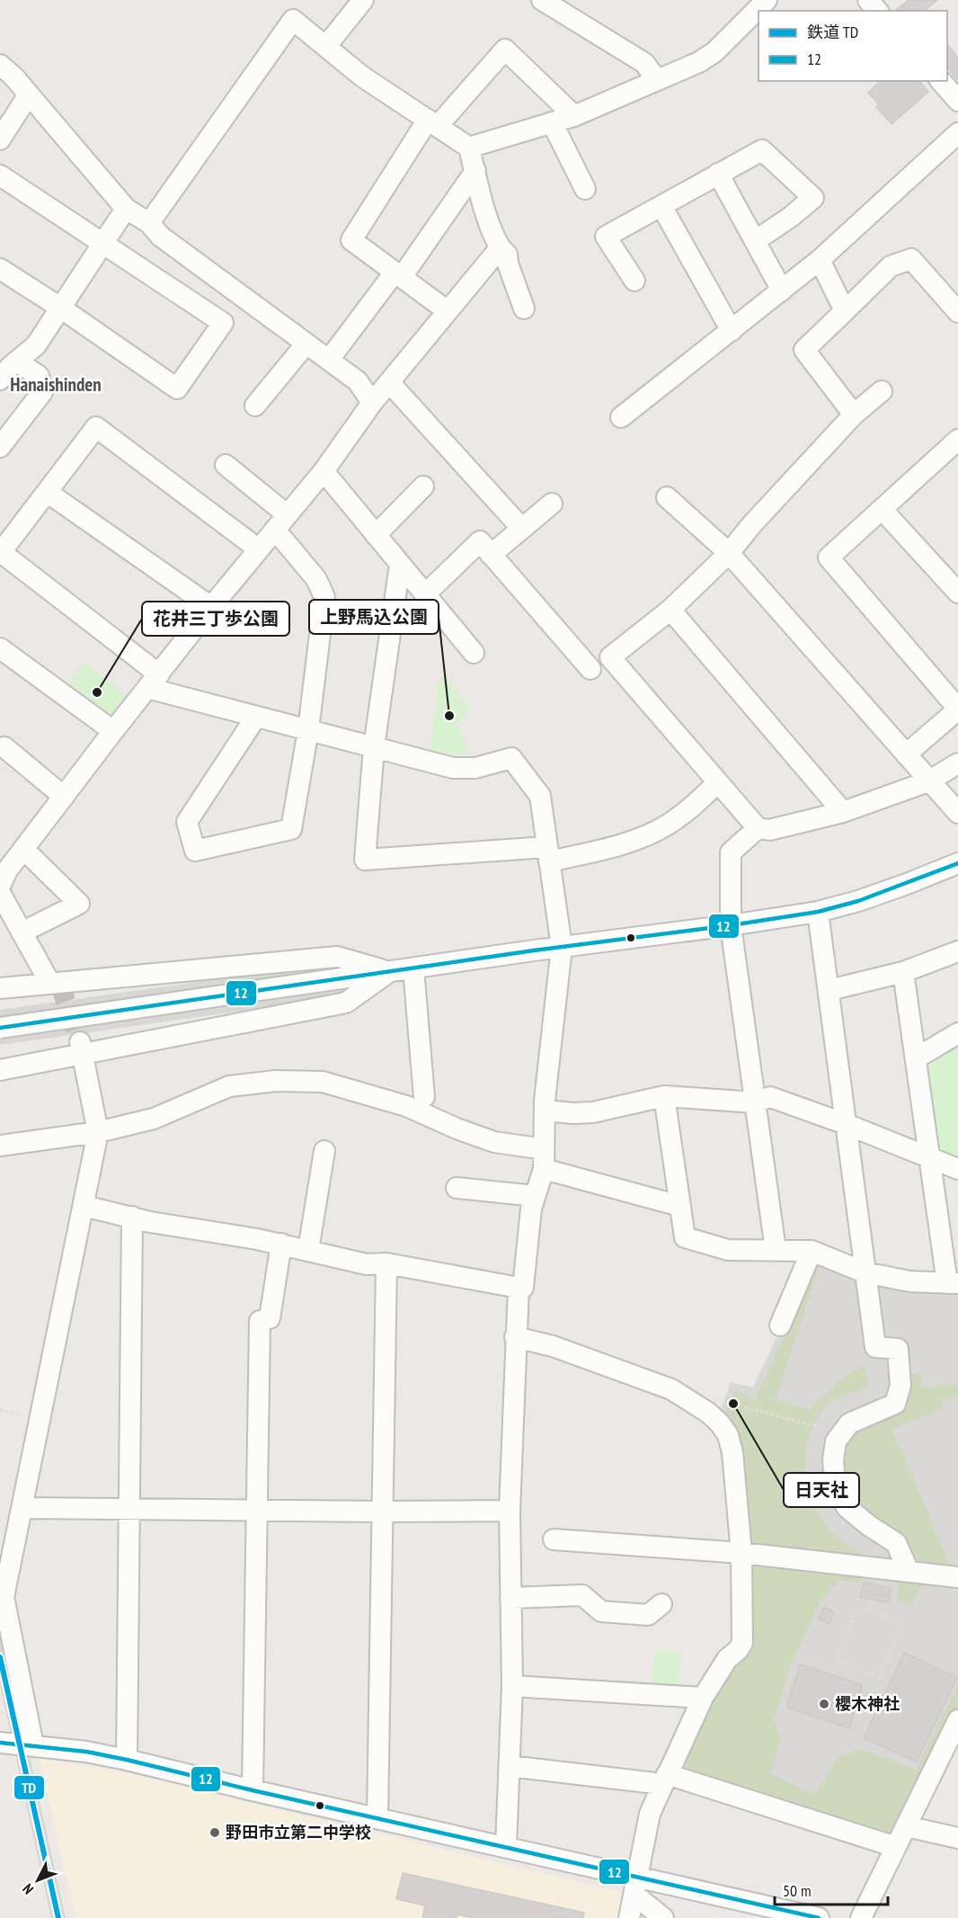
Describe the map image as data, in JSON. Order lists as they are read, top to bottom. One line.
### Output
{"districts":["Hanaishinden"],"places":["花井三丁歩公園","上野馬込公園","日天社","櫻木神社","野田市立第二中学校"],"lines":["transit line 12","rail line TD"],"legend":["鉄道 TD","12"],"scale_bar":"50 m","north":"bottom left"}
